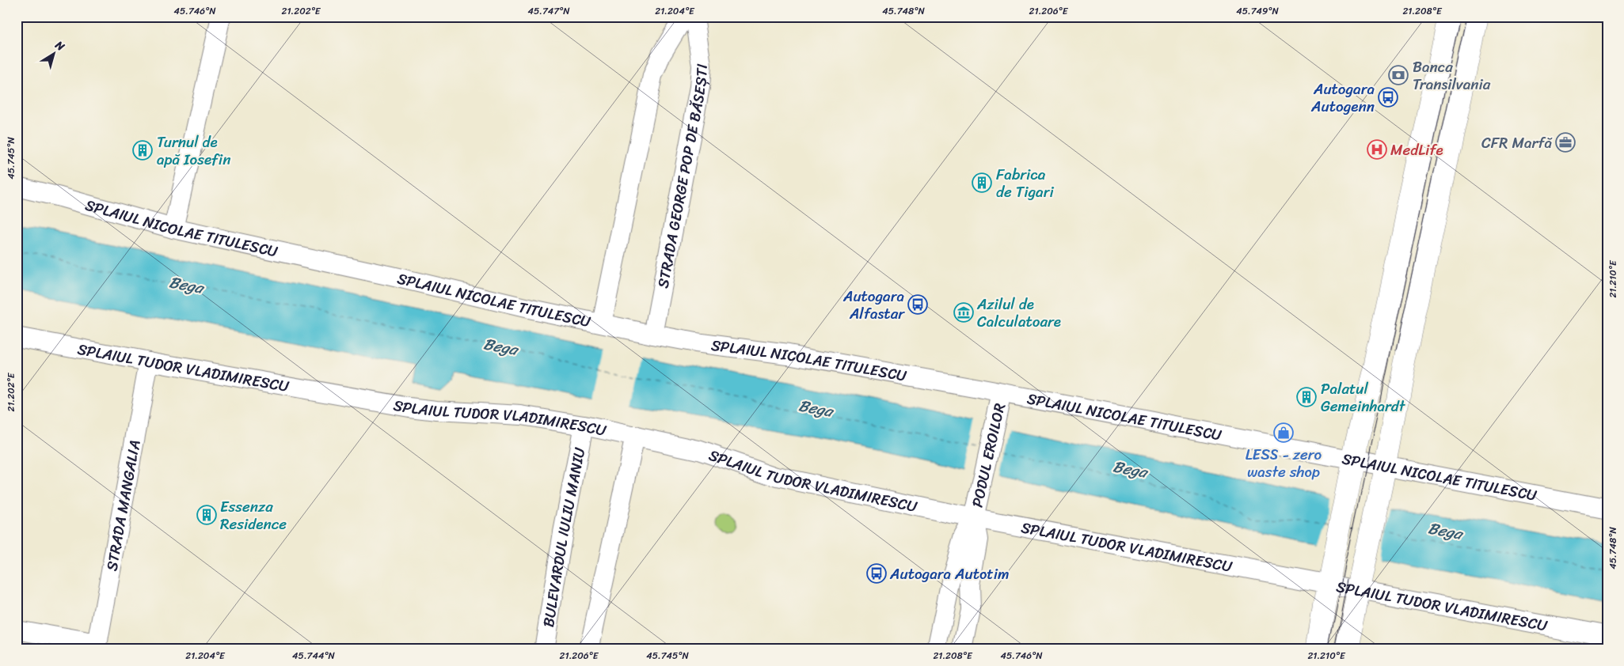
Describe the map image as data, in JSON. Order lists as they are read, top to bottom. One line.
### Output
{"streets":{"street":["STRADA GEORGE POP DE BĂSEȘTI","SPLAIUL NICOLAE TITULESCU","SPLAIUL TUDOR VLADIMIRESCU","PODUL EROILOR","STRADA MANGALIA","BULEVARDUL IULIU MANIU"]},"crossings":[["STRADA GEORGE POP DE BĂSEȘTI","SPLAIUL NICOLAE TITULESCU"],["SPLAIUL NICOLAE TITULESCU","PODUL EROILOR"],["SPLAIUL TUDOR VLADIMIRESCU","PODUL EROILOR"],["SPLAIUL TUDOR VLADIMIRESCU","STRADA MANGALIA"],["SPLAIUL TUDOR VLADIMIRESCU","BULEVARDUL IULIU MANIU"]],"water":["Bega"],"places":{"bank":["Banca Transilvania"],"bus stop":["Autogara Autogenn","Autogara Alfastar","Autogara Autotim"],"office":["CFR Marfă"],"hospital":["MedLife"],"building":["Turnul de apă Iosefin","Fabrica de Tigari","Palatul Gemeinhardt","Essenza Residence"],"museum":["Azilul de Calculatoare"],"shop":["LESS - zero waste shop"]},"north":"top right","coordinates":["45.746°N","21.202°E","45.747°N","21.204°E","45.748°N","21.206°E","45.749°N","21.208°E","45.745°N","21.210°E","45.744°N"]}
